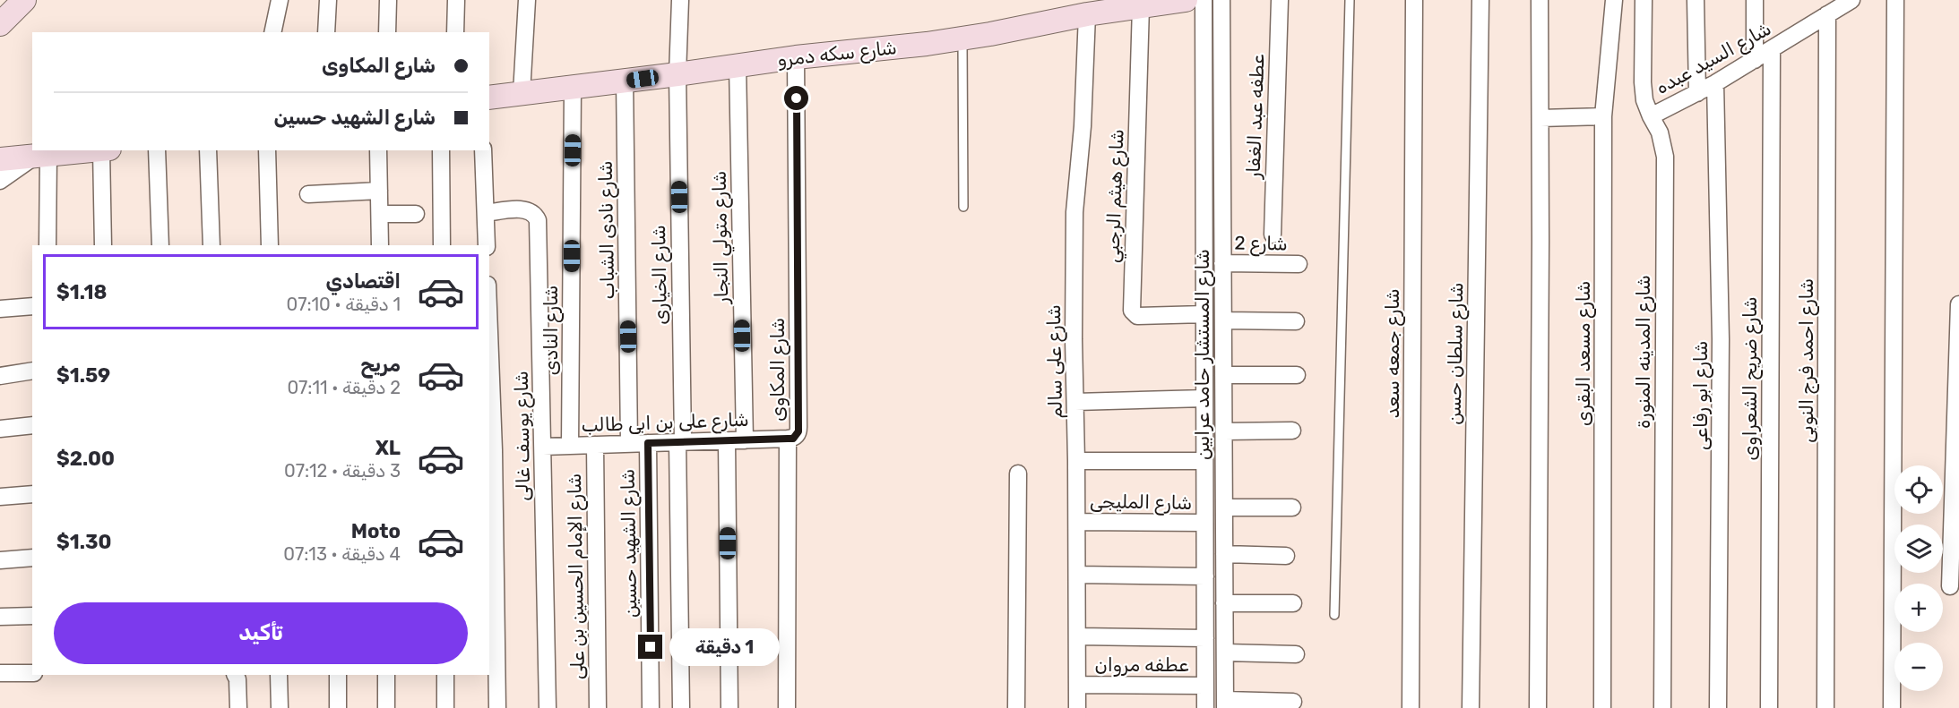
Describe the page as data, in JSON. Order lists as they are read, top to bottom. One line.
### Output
{"streets":{"main road":["شارع سكه دمرو"],"street":["شارع السيد عبده","عطفه عبد الغفار","شارع هيثم الرجبي","شارع نادى الشباب","شارع متولي النجار","شارع 2","شارع الخيارى","شارع النادى","شارع المدينه المنورة","شارع جمعه سعد","شارع سلطان حسن","شارع مسعد البقرى","شارع المستشار حامد عرابين","شارع احمد فرج النوبى","شارع على سالم","شارع المكاوى","شارع ضريح الشعراوى","شارع ابو رفاعى","شارع على بن ابى طالب","شارع يوسف غالى","شارع المليجى","شارع الشهيد حسين","شارع الإمام الحسين بن على","عطفه مروان"]},"crossings":[["شارع سكه دمرو","شارع هيثم الرجبي"],["شارع سكه دمرو","شارع نادى الشباب"],["شارع سكه دمرو","شارع متولي النجار"],["شارع سكه دمرو","شارع الخيارى"],["شارع سكه دمرو","شارع النادى"],["شارع سكه دمرو","شارع على سالم"],["شارع سكه دمرو","شارع المكاوى"],["شارع السيد عبده","شارع المدينه المنورة"],["شارع السيد عبده","شارع احمد فرج النوبى"],["شارع السيد عبده","شارع ضريح الشعراوى"],["شارع السيد عبده","شارع ابو رفاعى"],["شارع هيثم الرجبي","شارع المستشار حامد عرابين"],["شارع نادى الشباب","شارع على بن ابى طالب"],["شارع متولي النجار","شارع على بن ابى طالب"],["شارع 2","شارع المستشار حامد عرابين"],["شارع الخيارى","شارع على بن ابى طالب"],["شارع النادى","شارع على بن ابى طالب"],["شارع المستشار حامد عرابين","شارع المليجى"],["شارع المستشار حامد عرابين","عطفه مروان"],["شارع على سالم","شارع المليجى"],["شارع على سالم","عطفه مروان"],["شارع المكاوى","شارع على بن ابى طالب"],["شارع على بن ابى طالب","شارع يوسف غالى"],["شارع على بن ابى طالب","شارع الشهيد حسين"],["شارع على بن ابى طالب","شارع الإمام الحسين بن على"]],"page":{"banner":["شارع المكاوى","شارع الشهيد حسين"],"list":[{"name":"اقتصادي","note":"1 دقيقة · 07:10","value":"$1.18"},{"name":"مريح","note":"2 دقيقة · 07:11","value":"$1.59"},{"name":"XL","note":"3 دقيقة · 07:12","value":"$2.00"},{"name":"Moto","note":"4 دقيقة · 07:13","value":"$1.30"}],"map_buttons":["+","−"],"buttons":"تأكيد","bubble":"1 دقيقة"}}
